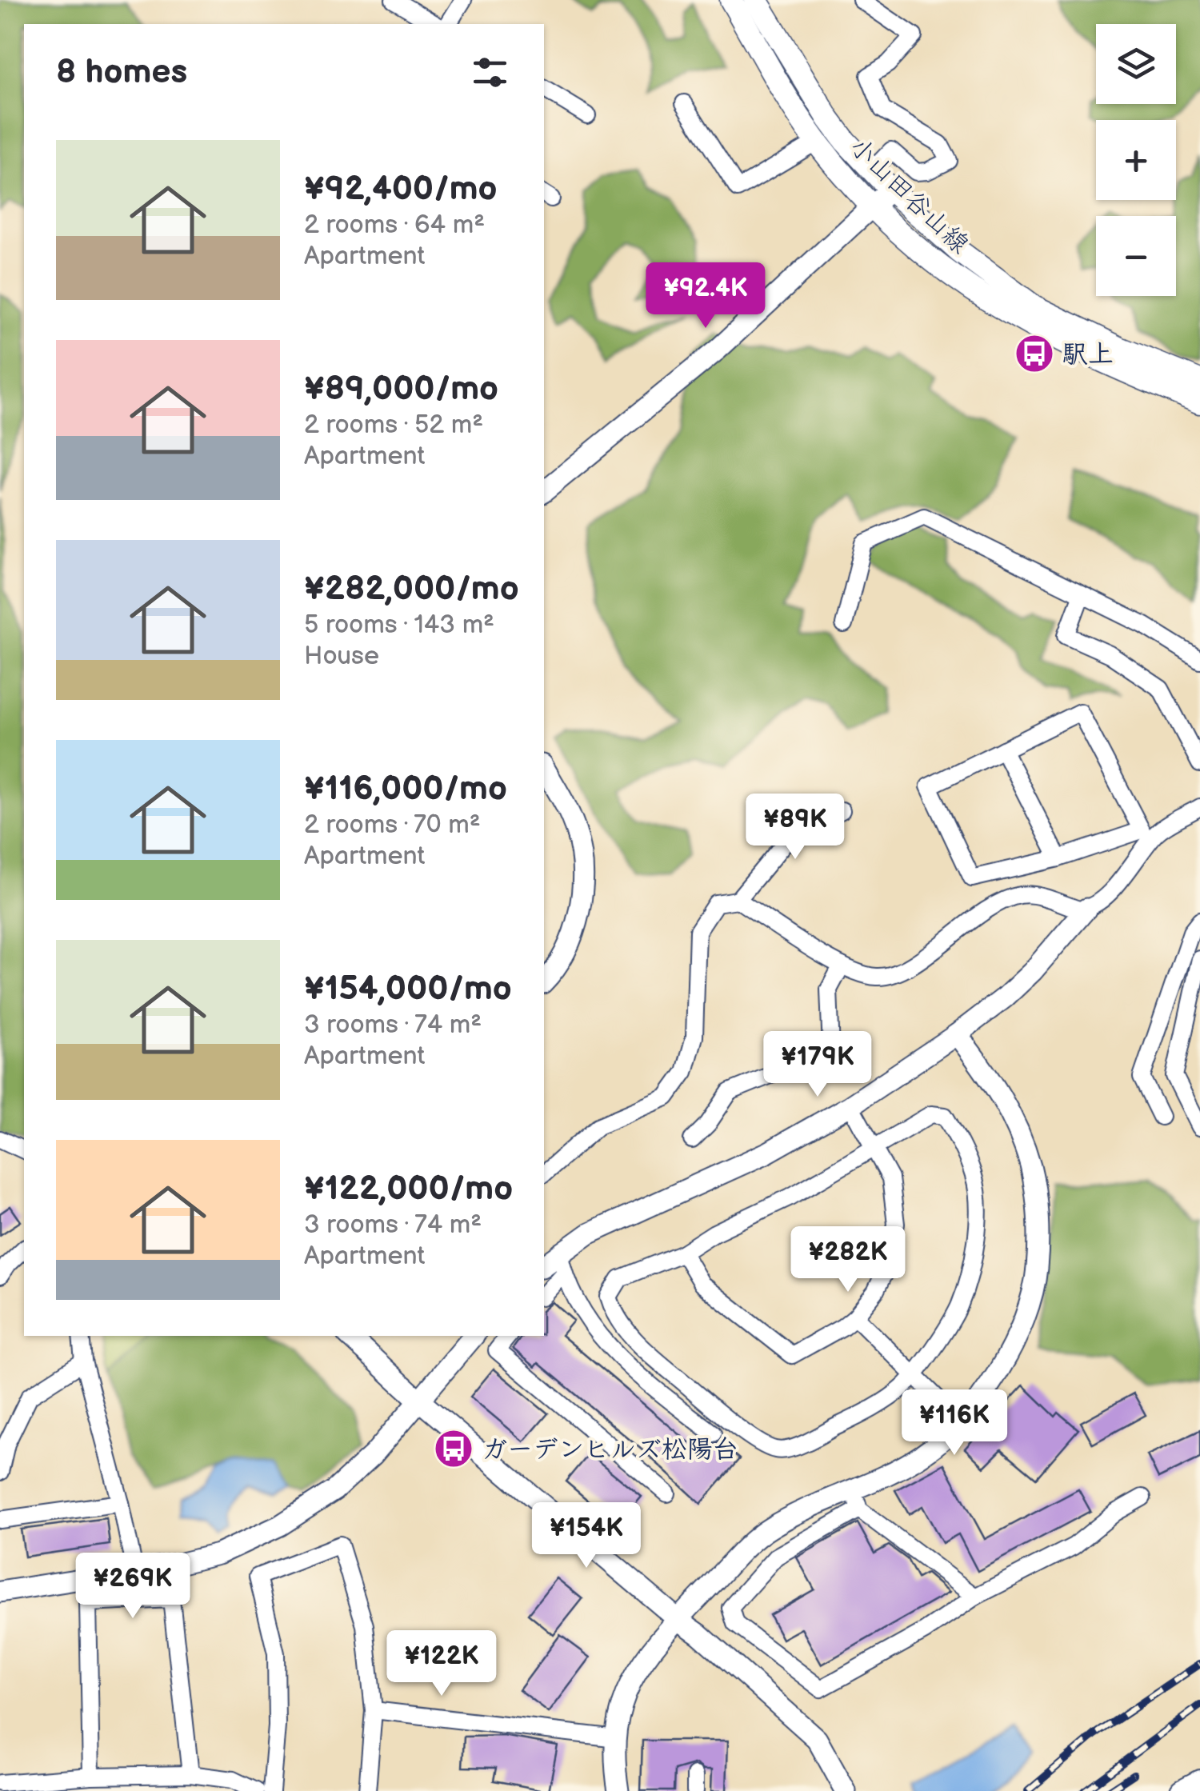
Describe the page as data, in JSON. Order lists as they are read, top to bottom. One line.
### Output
{"streets":{"main road":["小山田谷山線"]},"places":{"bus stop":["駅上","ガーデンヒルズ松陽台"]},"page":{"map_buttons":["+","−"],"heading":"8 homes","list":[{"name":"¥92,400/mo","note":"2 rooms · 64 m² · Apartment"},{"name":"¥89,000/mo","note":"2 rooms · 52 m² · Apartment"},{"name":"¥282,000/mo","note":"5 rooms · 143 m² · House"},{"name":"¥116,000/mo","note":"2 rooms · 70 m² · Apartment"},{"name":"¥154,000/mo","note":"3 rooms · 74 m² · Apartment"},{"name":"¥122,000/mo","note":"3 rooms · 74 m² · Apartment"}],"price":["¥92.4K","¥89K","¥179K","¥282K","¥116K","¥154K","¥269K","¥122K"]}}
